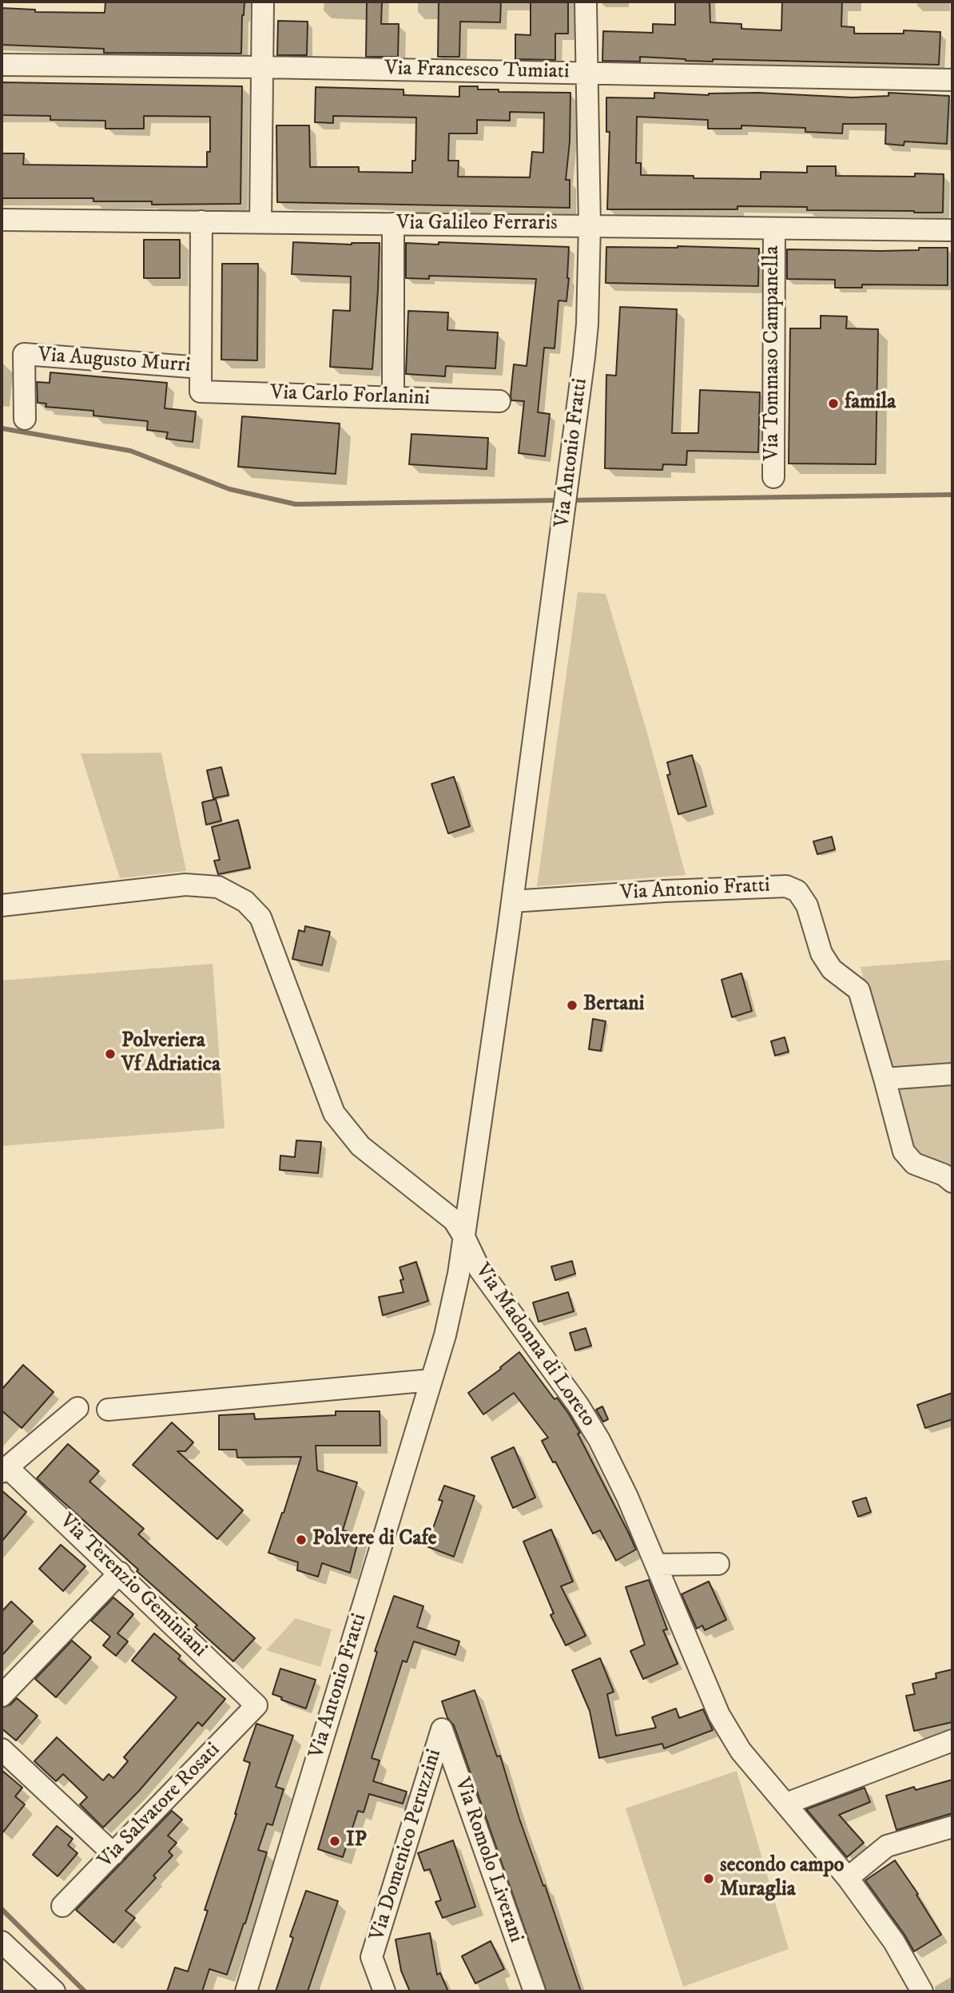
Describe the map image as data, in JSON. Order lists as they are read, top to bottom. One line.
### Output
{"streets":{"street":["Via Francesco Tumiati","Via Galileo Ferraris","Via Tommaso Campanella","Via Augusto Murri","Via Carlo Forlanini","Via Antonio Fratti","Via Madonna di Loreto","Via Terenzio Geminiani","Via Salvatore Rosati","Via Domenico Peruzzini","Via Romolo Liverani"]},"crossings":[["Via Francesco Tumiati","Via Antonio Fratti"],["Via Galileo Ferraris","Via Tommaso Campanella"],["Via Galileo Ferraris","Via Antonio Fratti"],["Via Augusto Murri","Via Carlo Forlanini"],["Via Antonio Fratti","Via Madonna di Loreto"],["Via Terenzio Geminiani","Via Salvatore Rosati"],["Via Domenico Peruzzini","Via Romolo Liverani"]],"places":["famila","Bertani","Polveriera Vf Adriatica","Polvere di Cafe","IP","secondo campo Muraglia"]}
